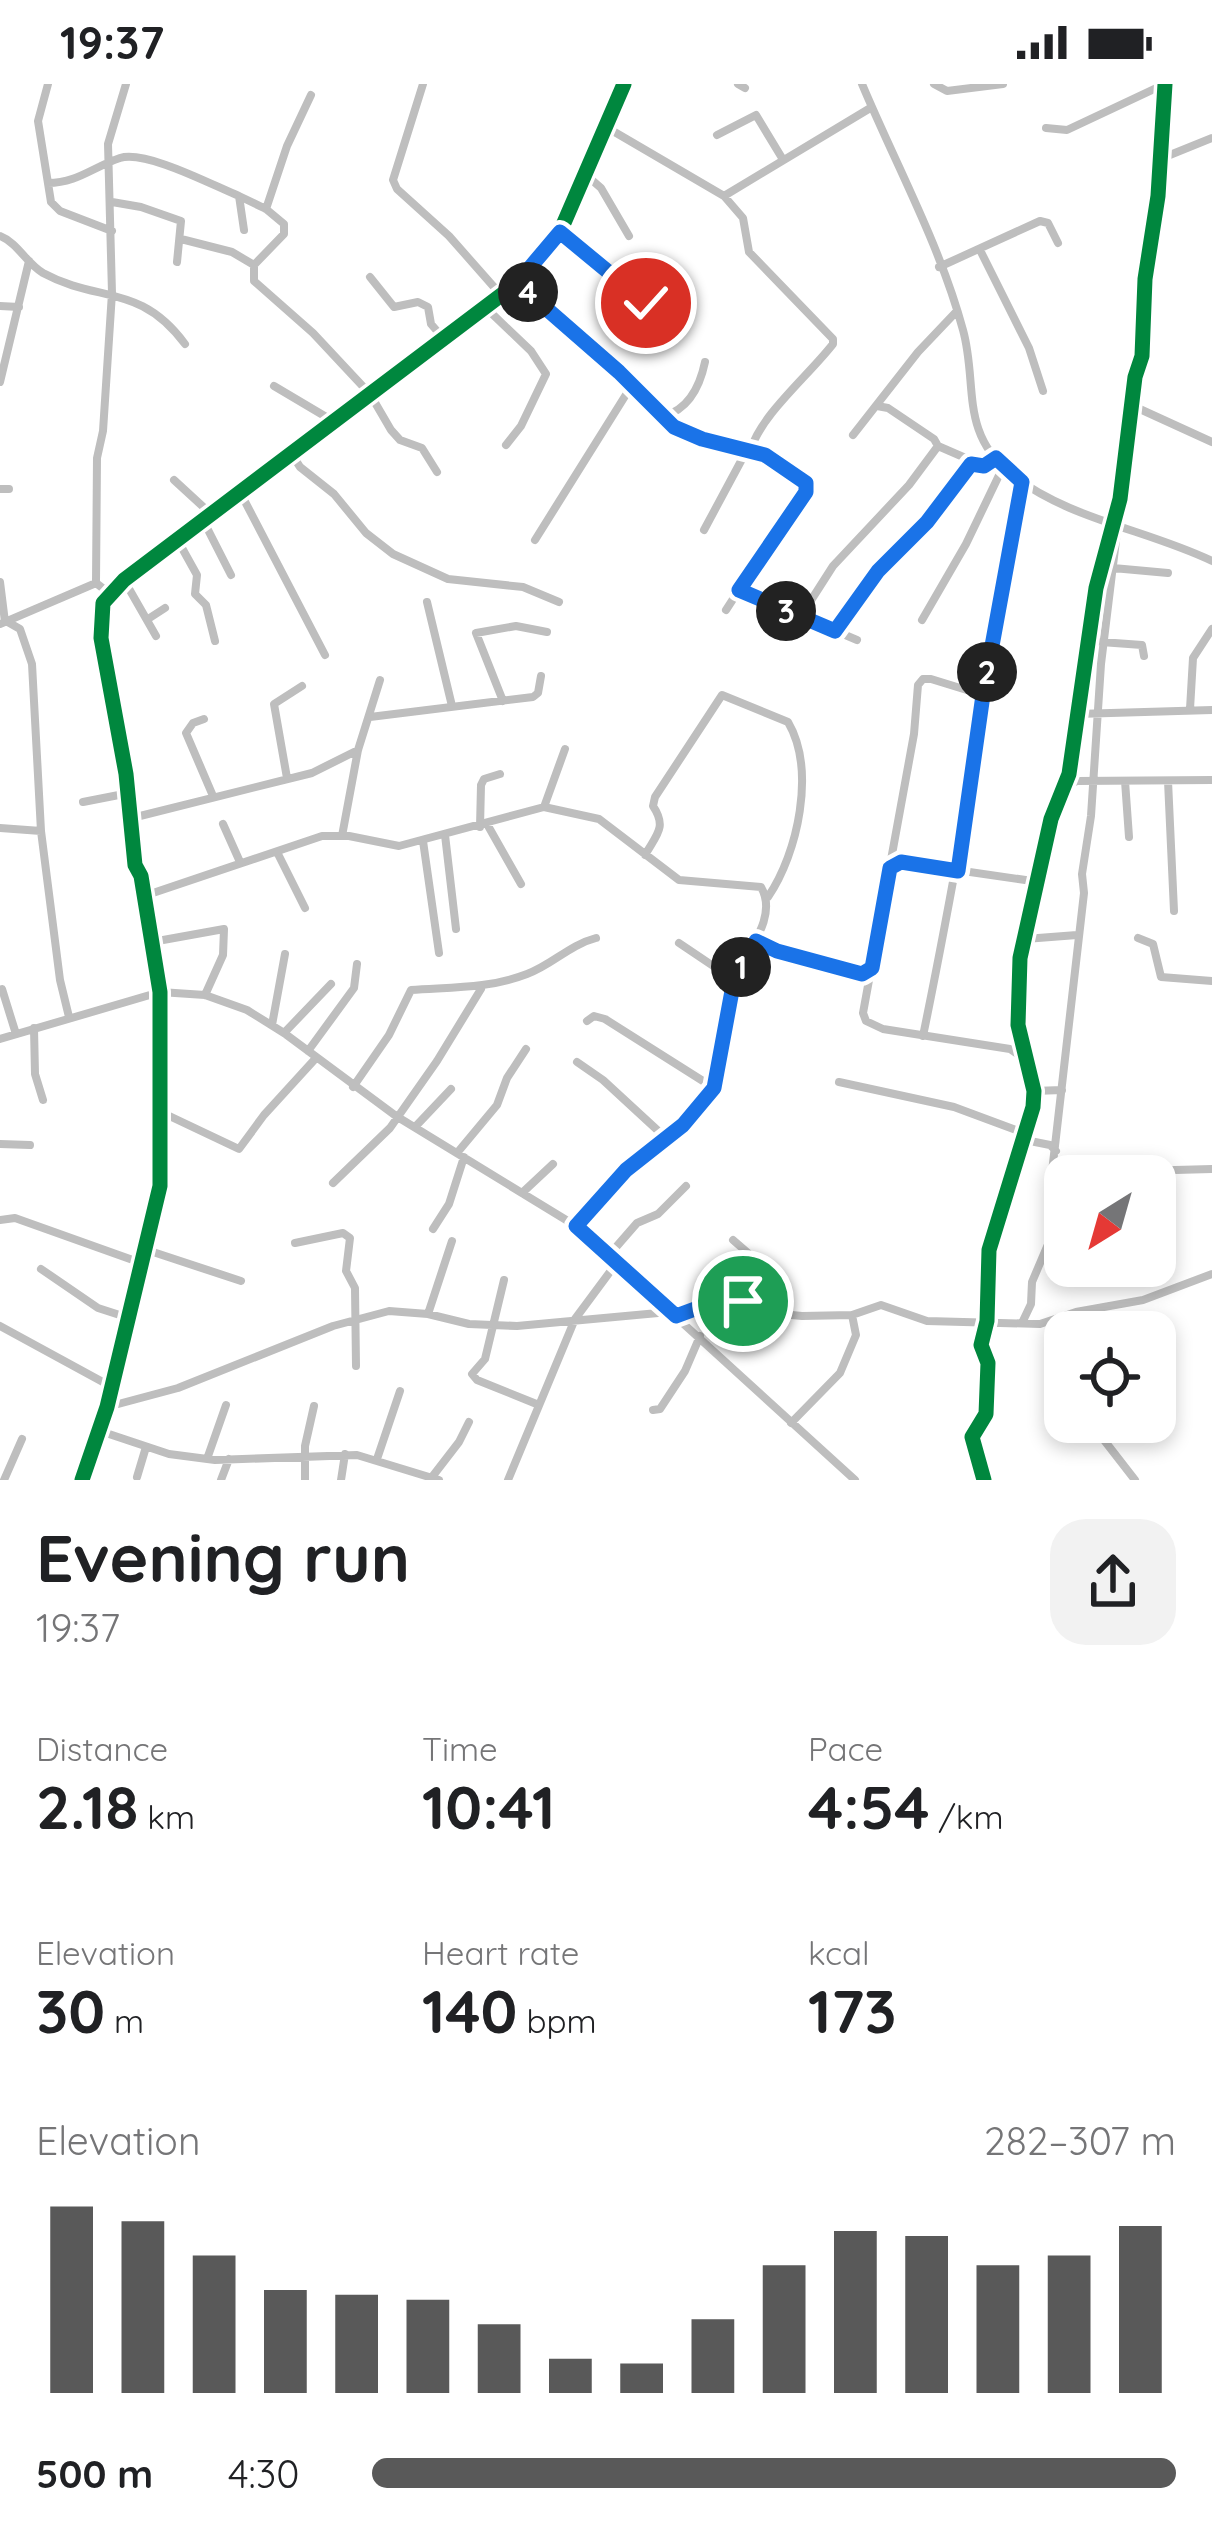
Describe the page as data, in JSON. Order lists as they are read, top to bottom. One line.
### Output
{"north":"bottom left","page":{"status":"19:37","pins":["4","3","2","1"],"heading":["Evening run","19:37"],"stats":[["Distance","2.18 km"],["Time","10:41"],["Pace","4:54 /km"],["Elevation","30 m"],["Heart rate","140 bpm"],["kcal","173"]],"chart":["Elevation","282–307 m"],"list":[{"name":"500 m","note":"4:30"}]}}
